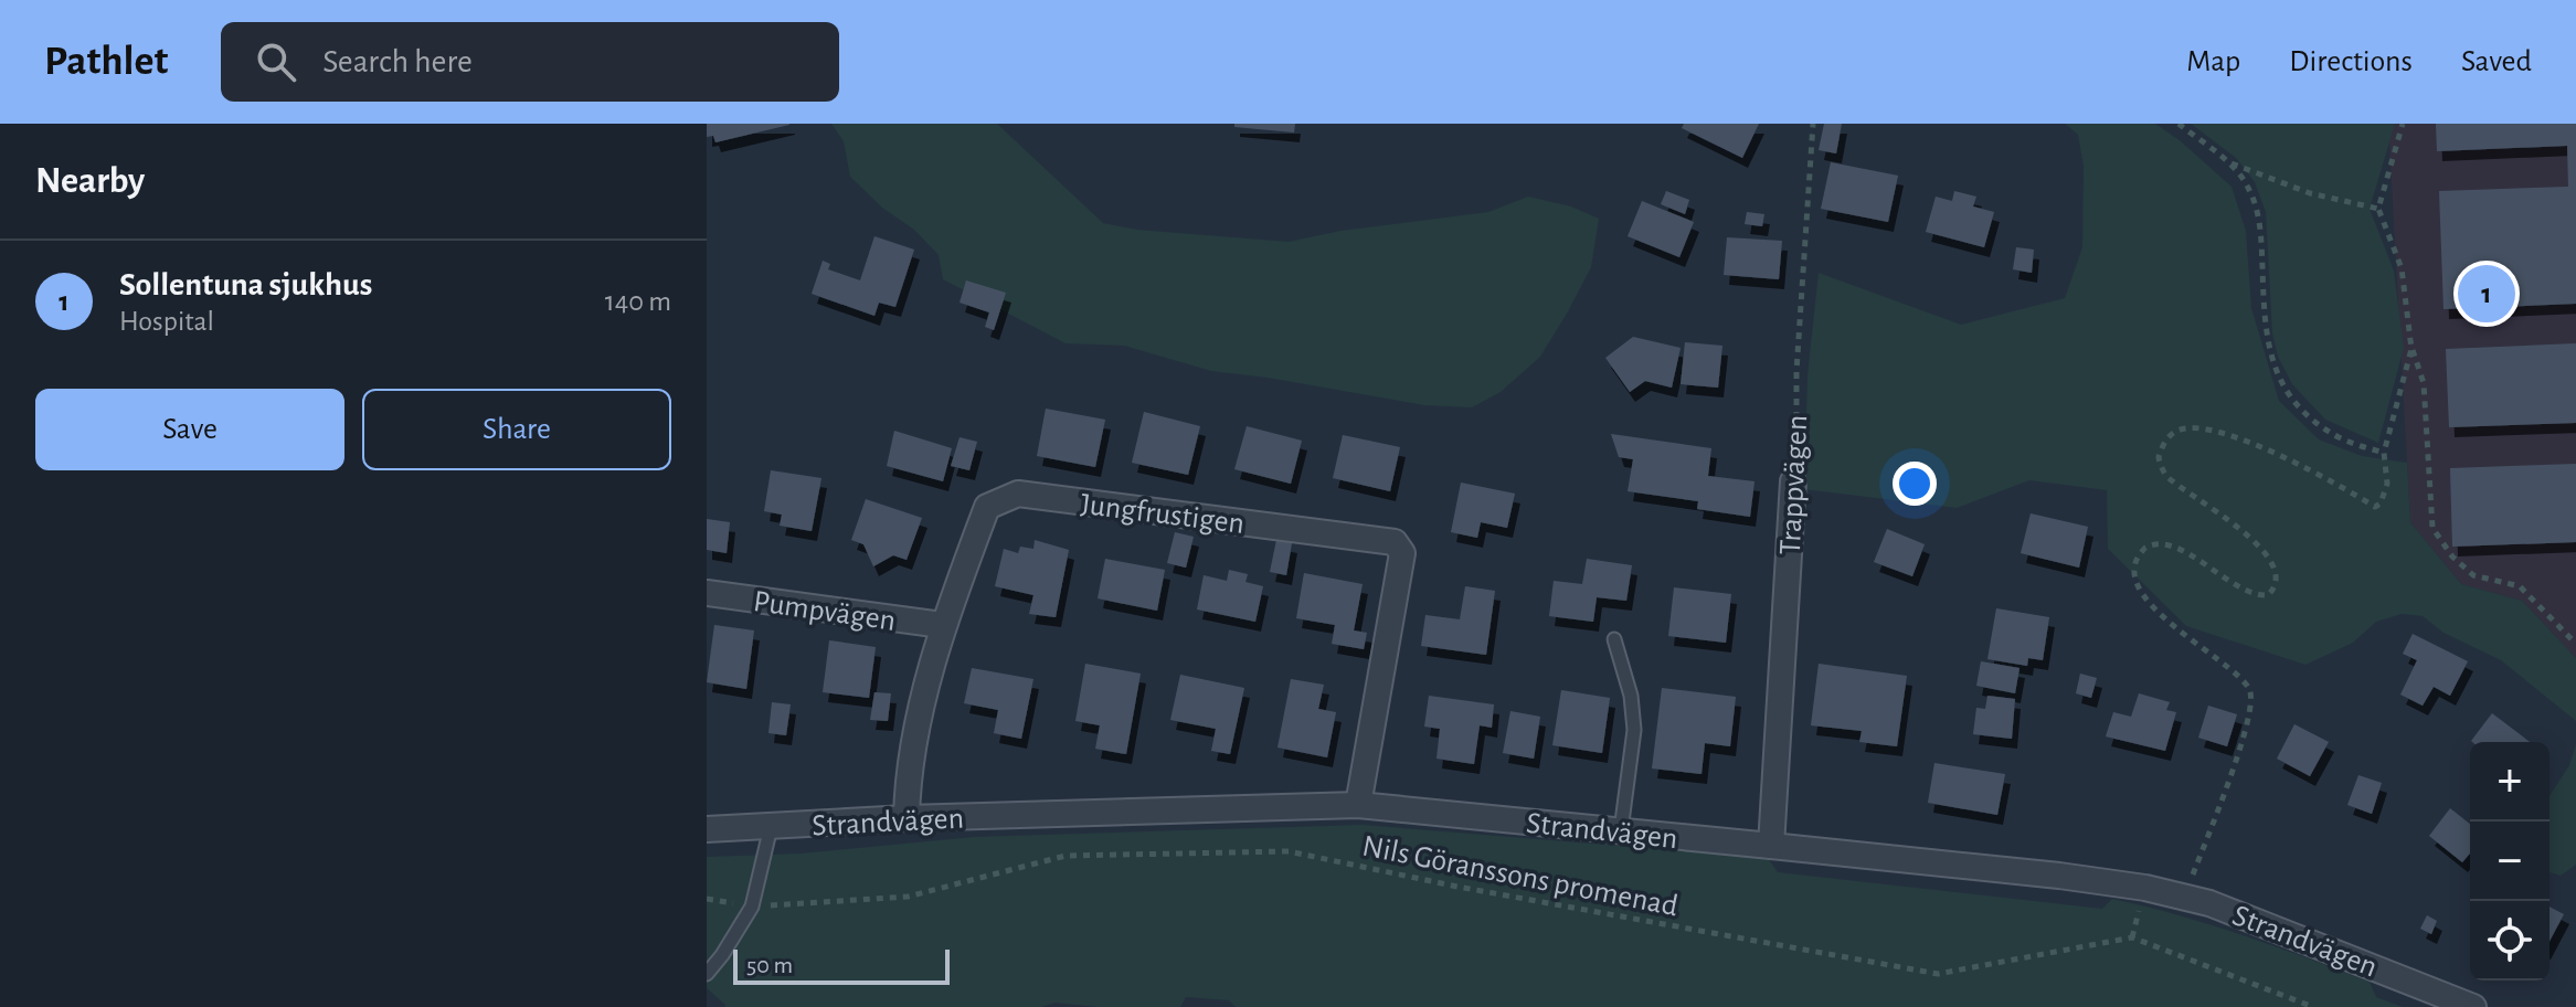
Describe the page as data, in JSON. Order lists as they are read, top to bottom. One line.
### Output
{"streets":{"street":["Trappvägen","Jungfrustigen","Pumpvägen","Strandvägen"],"path":["Nils Göranssons promenad"]},"crossings":[["Trappvägen","Strandvägen"],["Jungfrustigen","Pumpvägen"],["Jungfrustigen","Strandvägen"]],"scale_bar":"50 m","page":{"header":"Pathlet","search":"Search here","nav":["Map","Directions","Saved"],"heading":"Nearby","list":[{"mark":"1","name":"Sollentuna sjukhus","note":"Hospital","value":"140 m"}],"pins":"1","buttons":["Save","Share"],"map_buttons":["+","−"],"scale":"50 m"}}
